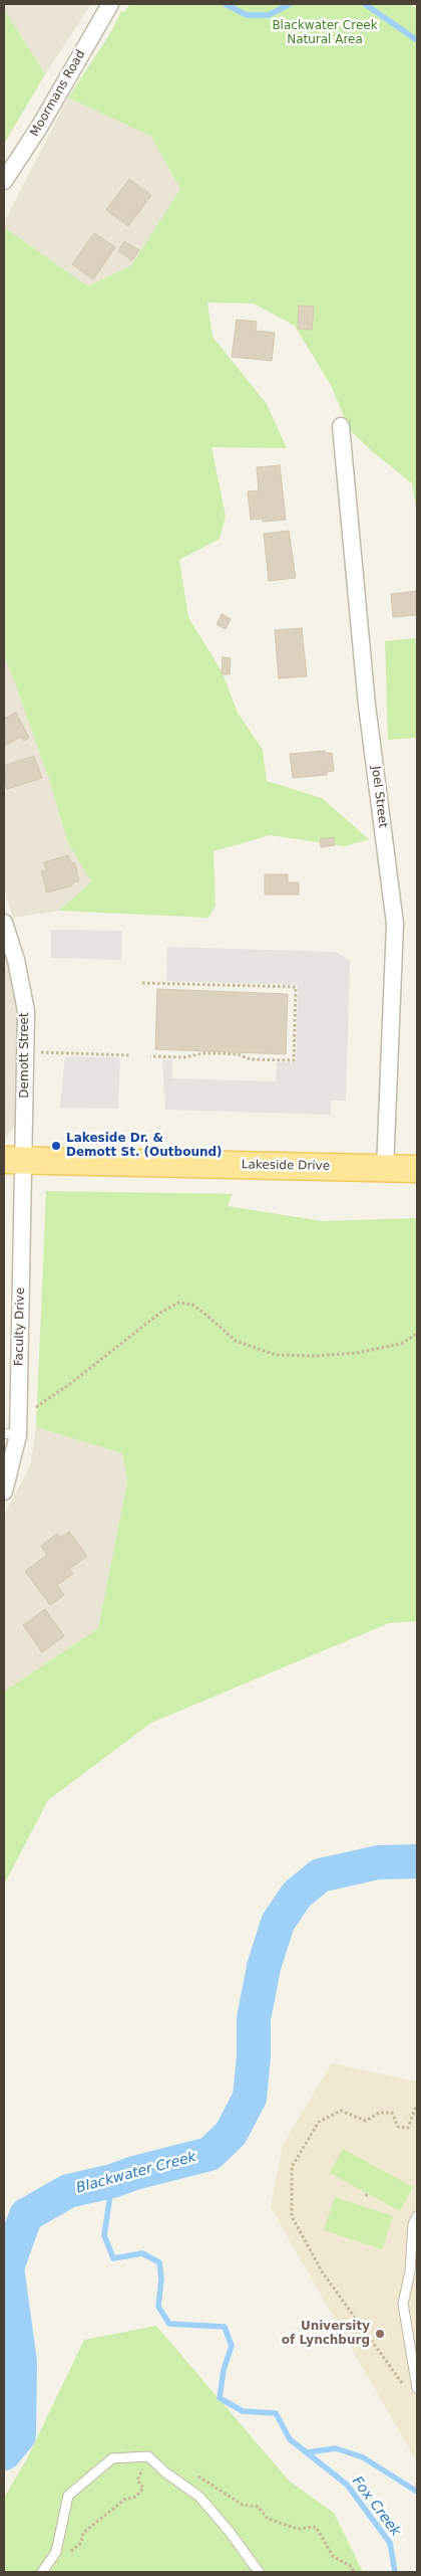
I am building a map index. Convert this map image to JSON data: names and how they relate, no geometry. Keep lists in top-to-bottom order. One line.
{"streets":{"main road":["Lakeside Drive"],"street":["Moormans Road","Joel Street","Demott Street","Faculty Drive"]},"crossings":[["Joel Street","Lakeside Drive"],["Demott Street","Lakeside Drive"],["Demott Street","Faculty Drive"],["Lakeside Drive","Faculty Drive"]],"water":["Blackwater Creek","Fox Creek"],"parks":["Blackwater Creek Natural Area"],"places":["Lakeside Dr. & Demott St. (Outbound)","University of Lynchburg"]}
